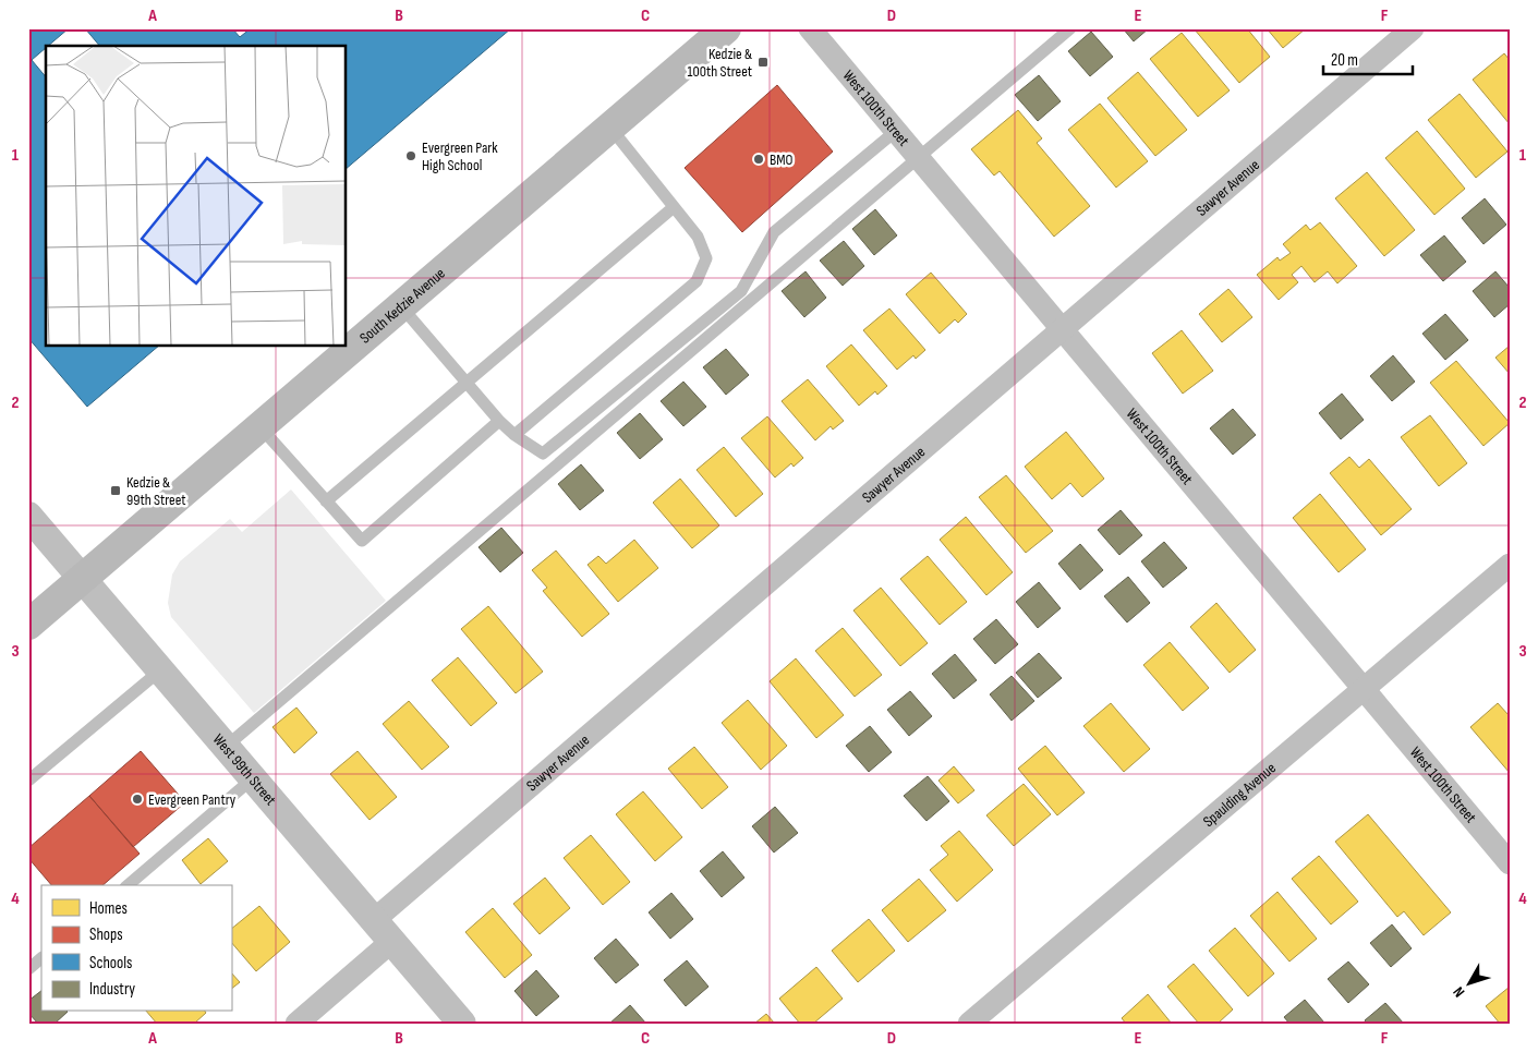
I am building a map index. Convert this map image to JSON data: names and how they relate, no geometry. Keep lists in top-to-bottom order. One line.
{"streets":{"main road":["South Kedzie Avenue"],"street":["West 100th Street","Sawyer Avenue","West 99th Street","Spaulding Avenue"]},"crossings":[["West 100th Street","Sawyer Avenue"],["West 100th Street","Spaulding Avenue"],["Sawyer Avenue","West 99th Street"],["South Kedzie Avenue","West 99th Street"]],"places":{"transit":["Kedzie & 100th Street","Kedzie & 99th Street"],"other":["Evergreen Park High School","BMO","Evergreen Pantry"]},"legend":["Homes","Shops","Schools","Industry"],"scale_bar":"20 m","north":"bottom left","grid":{"columns":["A","B","C","D","E","F"],"rows":["1","2","3","4"]}}
